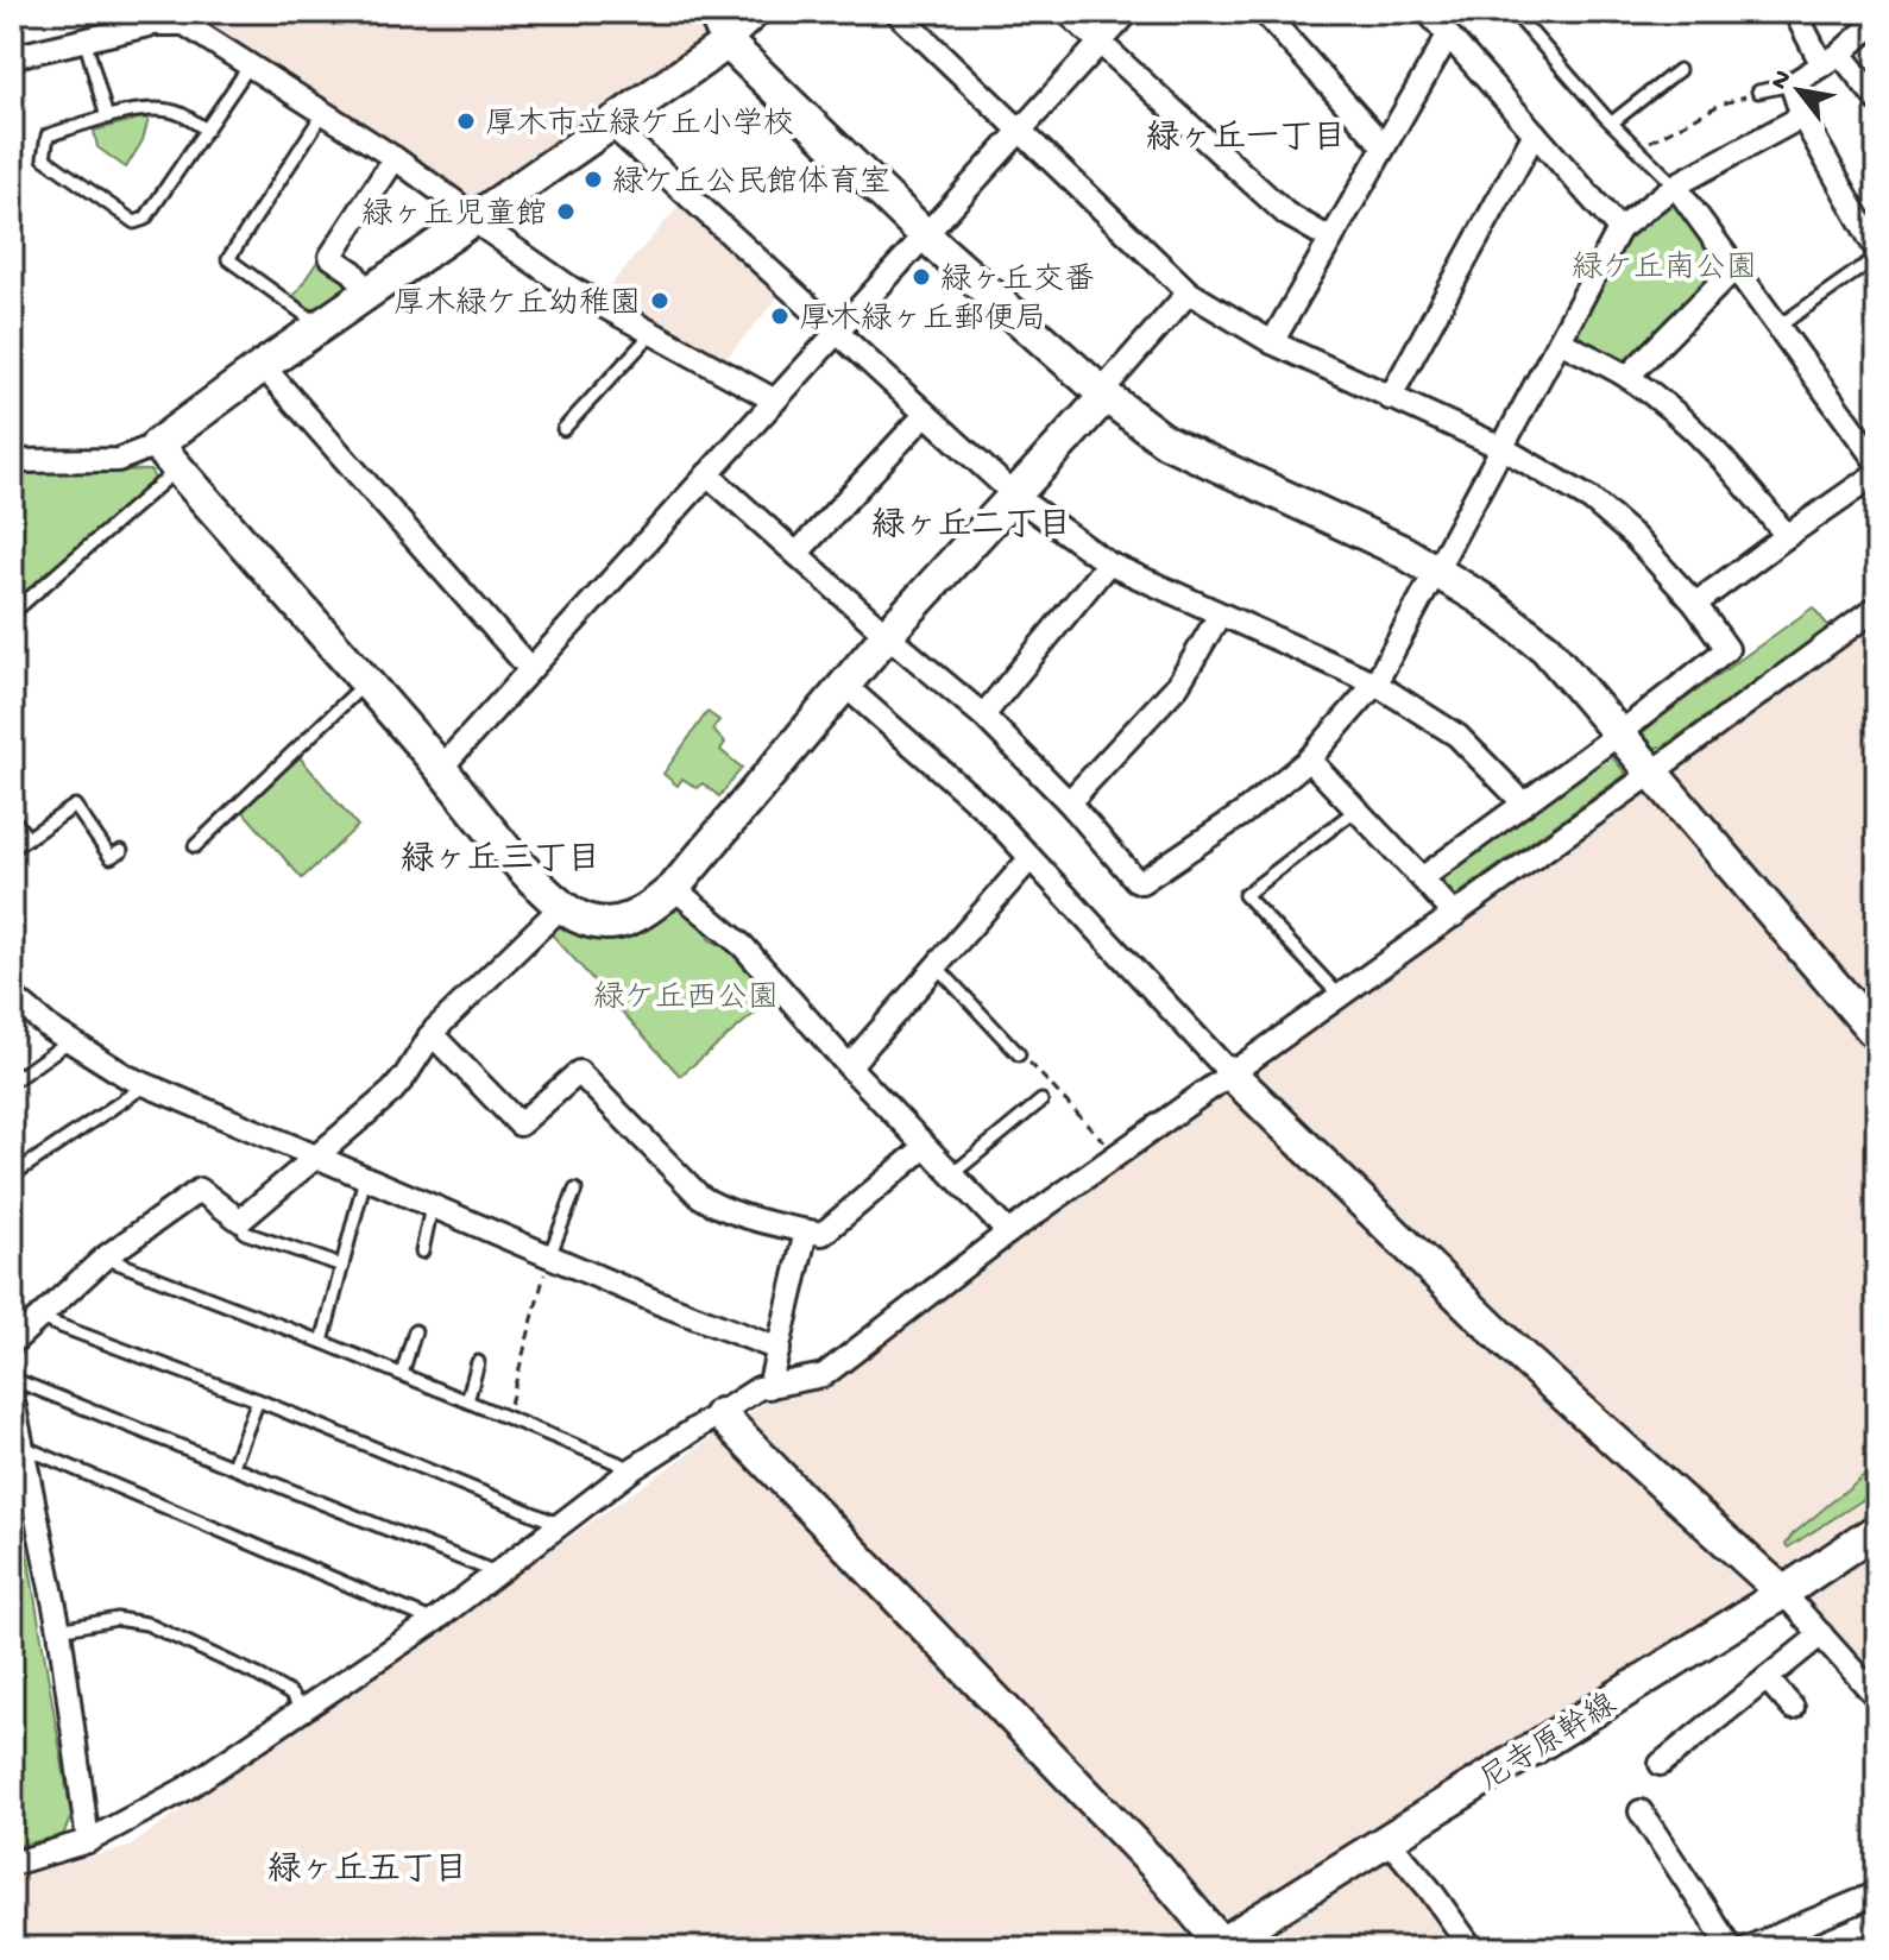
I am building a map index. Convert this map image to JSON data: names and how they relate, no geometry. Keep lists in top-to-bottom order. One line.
{"streets":{"street":["尼寺原幹線"]},"districts":["緑ヶ丘一丁目","緑ヶ丘二丁目","緑ヶ丘三丁目","緑ヶ丘五丁目"],"parks":["緑ケ丘南公園","緑ケ丘西公園"],"places":["厚木市立緑ケ丘小学校","緑ケ丘公民館体育室","緑ヶ丘児童館","緑ヶ丘交番","厚木緑ケ丘幼稚園","厚木緑ヶ丘郵便局"],"north":"top left"}
